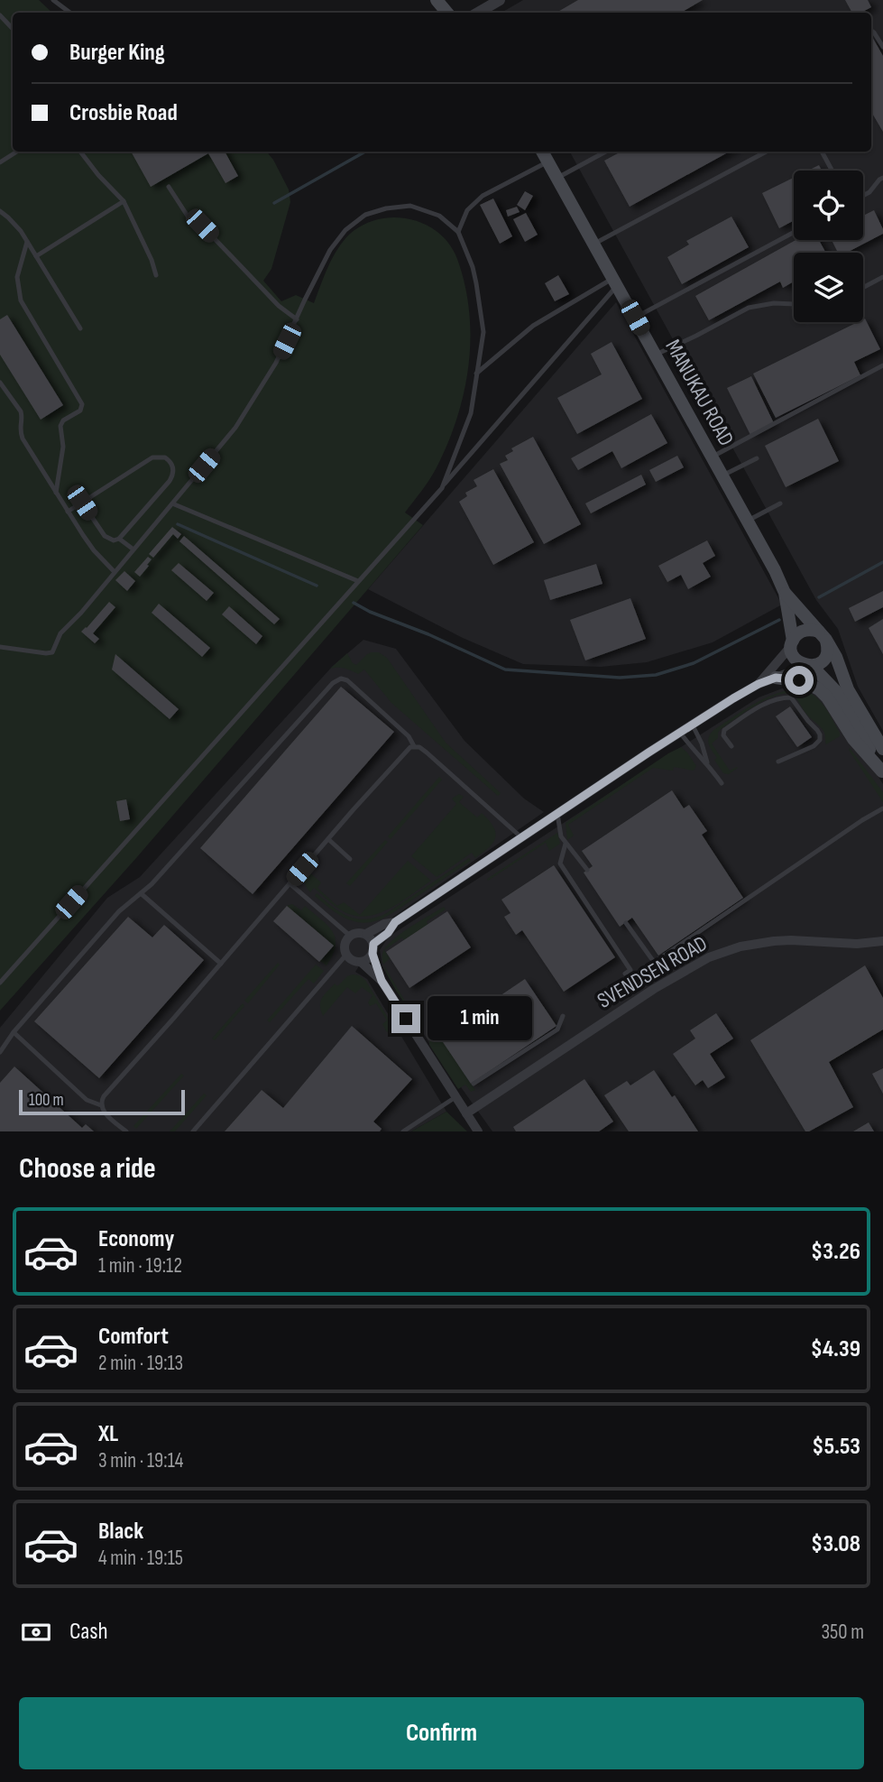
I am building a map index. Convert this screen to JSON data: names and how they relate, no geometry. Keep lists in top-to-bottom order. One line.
{"streets":{"main road":["MANUKAU ROAD"],"street":["SVENDSEN ROAD"]},"scale_bar":"100 m","page":{"banner":["Burger King","Crosbie Road"],"bubble":"1 min","scale":"100 m","heading":"Choose a ride","list":[{"name":"Economy","note":"1 min · 19:12","value":"$3.26"},{"name":"Comfort","note":"2 min · 19:13","value":"$4.39"},{"name":"XL","note":"3 min · 19:14","value":"$5.53"},{"name":"Black","note":"4 min · 19:15","value":"$3.08"}],"pay":["Cash","350 m"],"buttons":"Confirm"}}
